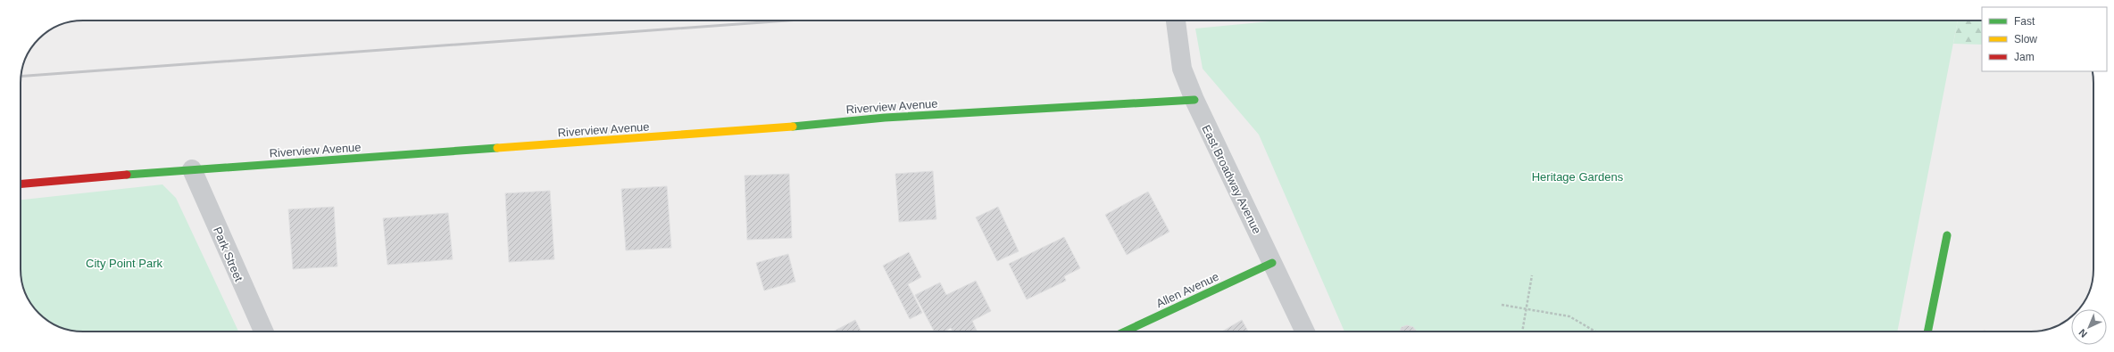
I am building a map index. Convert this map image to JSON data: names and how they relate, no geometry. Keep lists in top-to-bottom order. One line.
{"streets":{"street":["Riverview Avenue","East Broadway Avenue","Park Street","Allen Avenue"]},"crossings":[["Riverview Avenue","East Broadway Avenue"],["Riverview Avenue","Park Street"],["East Broadway Avenue","Allen Avenue"]],"parks":["Heritage Gardens","City Point Park"],"legend":["Fast","Slow","Jam"],"north":"bottom left"}
